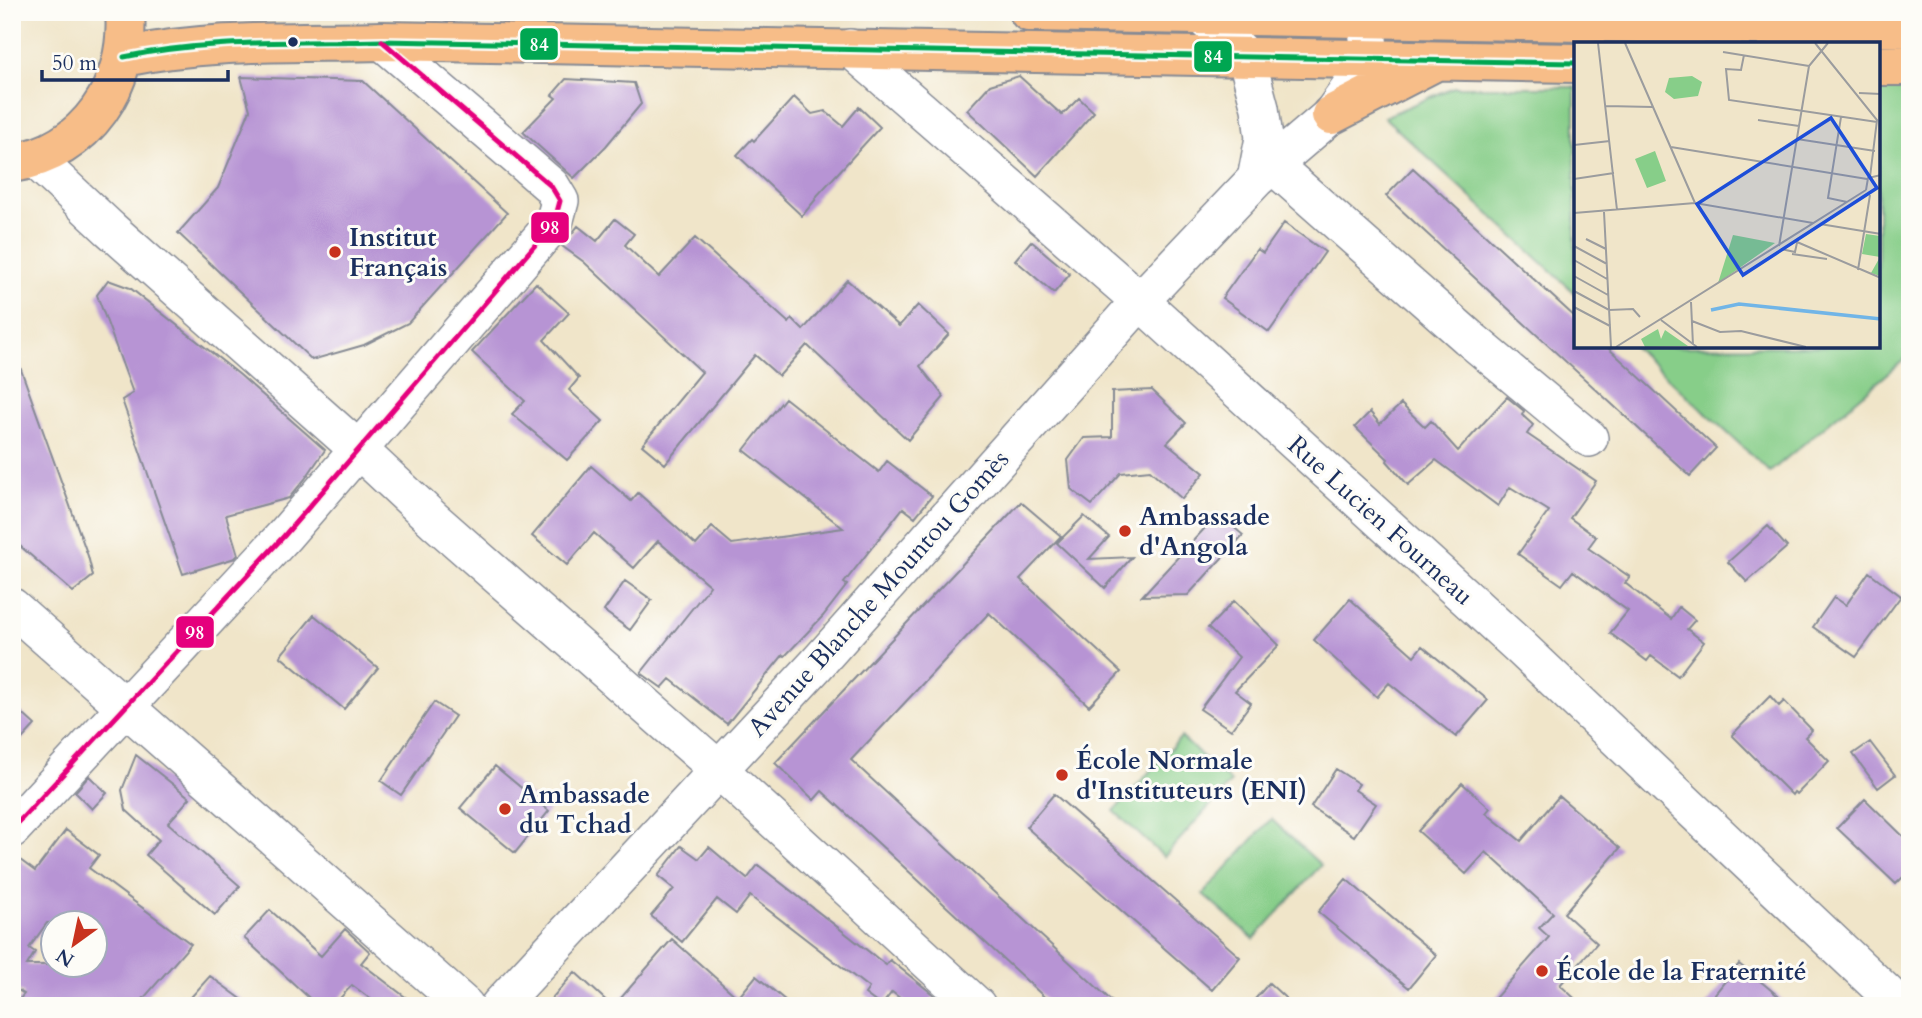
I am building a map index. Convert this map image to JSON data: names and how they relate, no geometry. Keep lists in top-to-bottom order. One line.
{"streets":{"street":["Rue Lucien Fourneau","Avenue Blanche Mountou Gomès"]},"crossings":[["Rue Lucien Fourneau","Avenue Blanche Mountou Gomès"]],"places":["Institut Français","Ambassade d'Angola","École Normale d'Instituteurs (ENI)","Ambassade du Tchad","École de la Fraternité"],"lines":["transit line 84","transit line 98"],"scale_bar":"50 m","north":"bottom left"}
